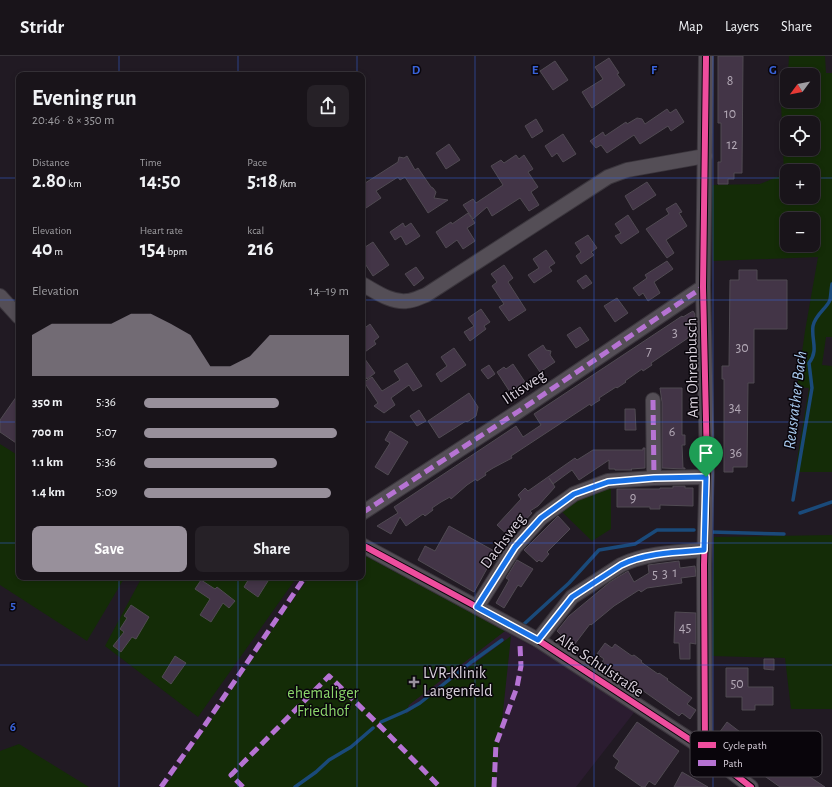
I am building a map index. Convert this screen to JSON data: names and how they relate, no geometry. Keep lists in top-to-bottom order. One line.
{"streets":{"street":["Am Ohrenbusch","Iltisweg","Dachsweg","Alte Schulstraße"]},"crossings":[["Am Ohrenbusch","Iltisweg"],["Am Ohrenbusch","Dachsweg"],["Dachsweg","Alte Schulstraße"]],"water":["Reusrather Bach"],"parks":["ehemaliger Friedhof"],"places":{"health":["LVR-Klinik Langenfeld"]},"house_numbers":["8","10","12","3","30","7","34","6","36","9","1","3","5","45","50"],"legend":["Cycle path","Path"],"north":"bottom left","page":{"header":"Stridr","nav":["Map","Layers","Share"],"map_buttons":["+","−"],"heading":["Evening run","20:46 · 8 × 350 m"],"stats":[["Distance","2.80 km"],["Time","14:50"],["Pace","5:18 /km"],["Elevation","40 m"],["Heart rate","154 bpm"],["kcal","216"]],"chart":["Elevation","14–19 m"],"list":[{"name":"350 m","note":"5:36"},{"name":"700 m","note":"5:07"},{"name":"1.1 km","note":"5:36"},{"name":"1.4 km","note":"5:09"}],"buttons":["Save","Share"]},"grid":{"columns":["D","E","F","G"],"rows":["5","6"]}}
